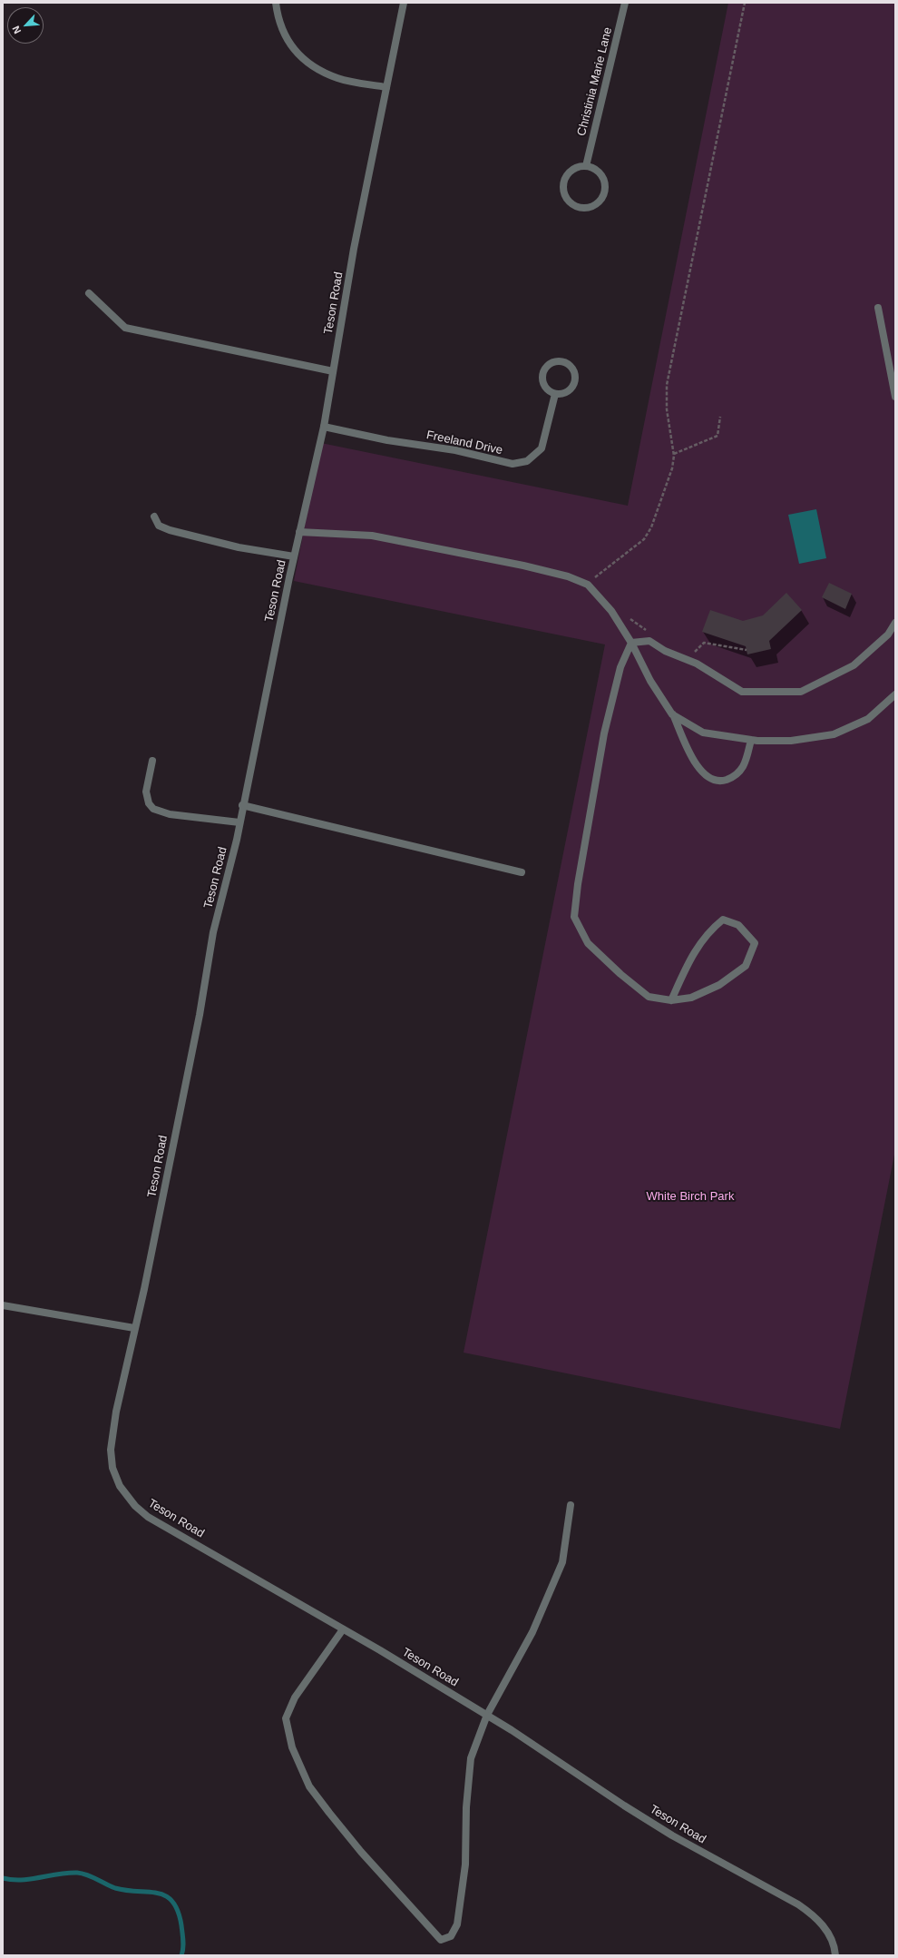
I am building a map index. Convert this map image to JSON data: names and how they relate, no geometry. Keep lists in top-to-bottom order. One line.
{"streets":{"street":["Christinia Marie Lane","Teson Road","Freeland Drive"]},"crossings":[["Teson Road","Freeland Drive"]],"parks":["White Birch Park"],"north":"bottom left"}
